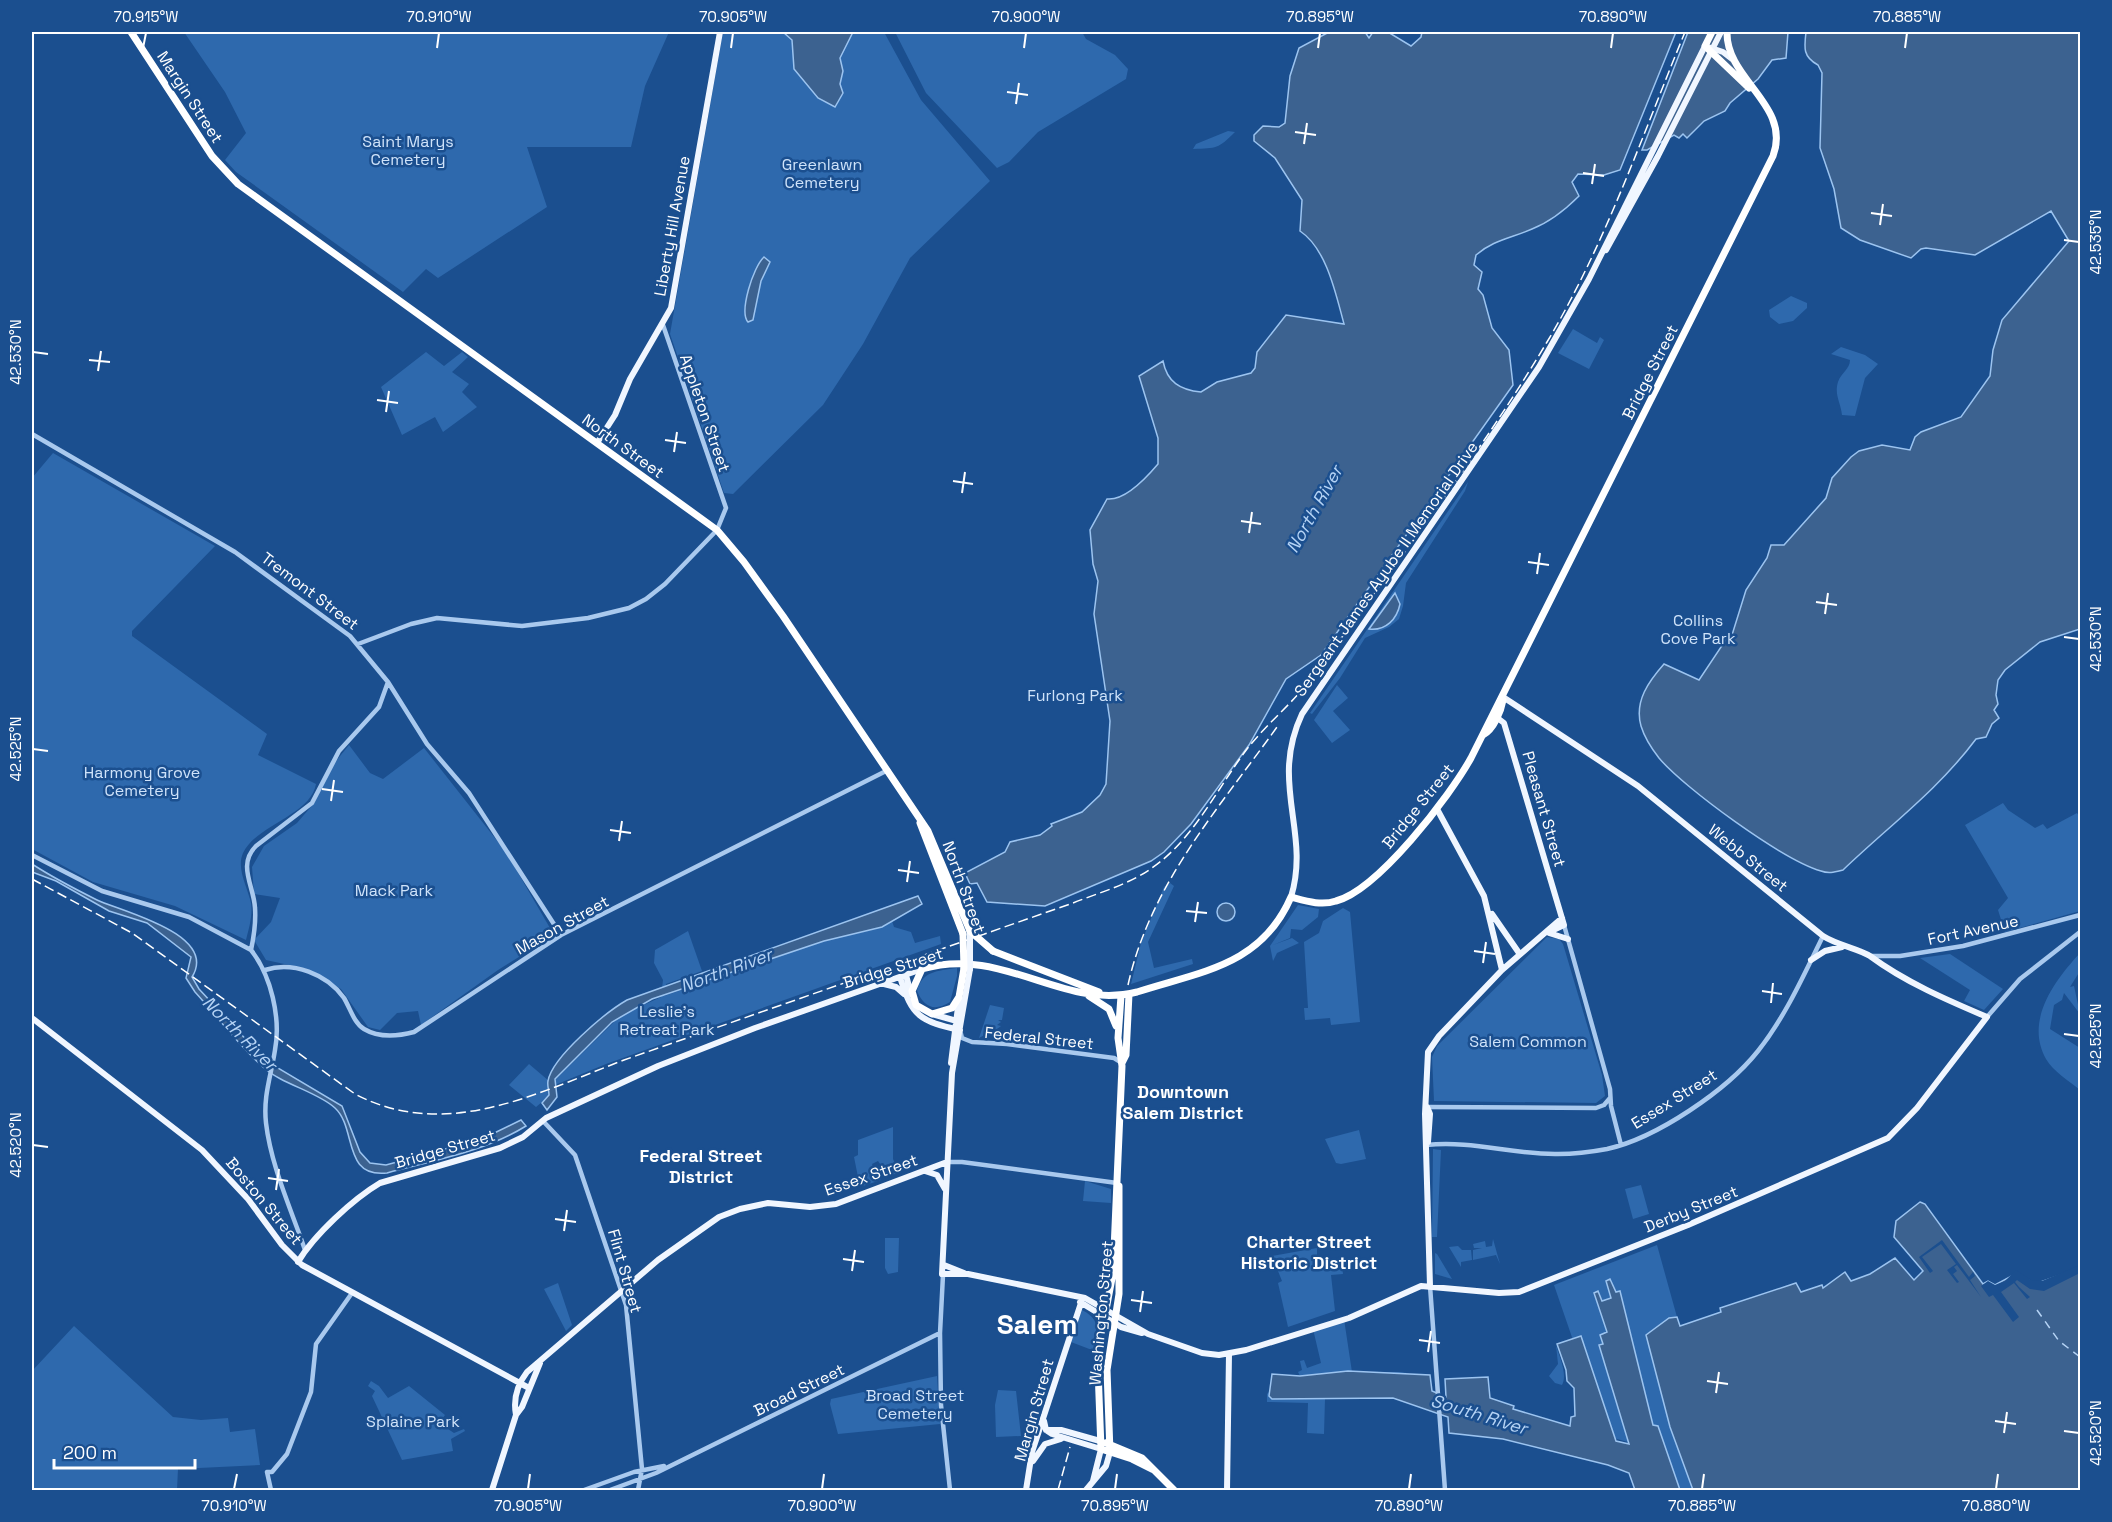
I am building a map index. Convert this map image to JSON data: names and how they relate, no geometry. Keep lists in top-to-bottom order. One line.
{"streets":{"highway":["Margin Street","Bridge Street","North Street","Washington Street"],"main road":["Liberty Hill Avenue","Sergeant James Ayube II Memorial Drive","Pleasant Street","Webb Street","Essex Street","Boston Street","Derby Street"],"street":["Appleton Street","Tremont Street","Mason Street","Fort Avenue","Federal Street","Flint Street","Broad Street"]},"crossings":[["Margin Street","North Street"],["Liberty Hill Avenue","Appleton Street"],["Liberty Hill Avenue","North Street"],["Bridge Street","Sergeant James Ayube II Memorial Drive"],["Bridge Street","Pleasant Street"],["Bridge Street","Webb Street"],["Bridge Street","Boston Street"],["Bridge Street","Flint Street"],["Bridge Street","Washington Street"],["Appleton Street","North Street"],["North Street","Mason Street"],["North Street","Federal Street"],["North Street","Essex Street"],["Tremont Street","Mason Street"],["Webb Street","Fort Avenue"],["Webb Street","Essex Street"],["Webb Street","Derby Street"],["Federal Street","Washington Street"],["Essex Street","Boston Street"],["Essex Street","Flint Street"],["Essex Street","Washington Street"],["Flint Street","Broad Street"]],"districts":["Downtown Salem District","Federal Street District","Charter Street Historic District","Salem"],"water":["North River","South River"],"parks":["Saint Marys Cemetery","Greenlawn Cemetery","Collins Cove Park","Furlong Park","Harmony Grove Cemetery","Mack Park","Leslie's Retreat Park","Salem Common","Broad Street Cemetery","Splaine Park"],"scale_bar":"200 m","coordinates":["70.915°W","70.910°W","70.905°W","70.900°W","70.895°W","70.890°W","70.885°W","42.535°N","42.530°N","42.525°N","42.520°N","70.880°W"]}
